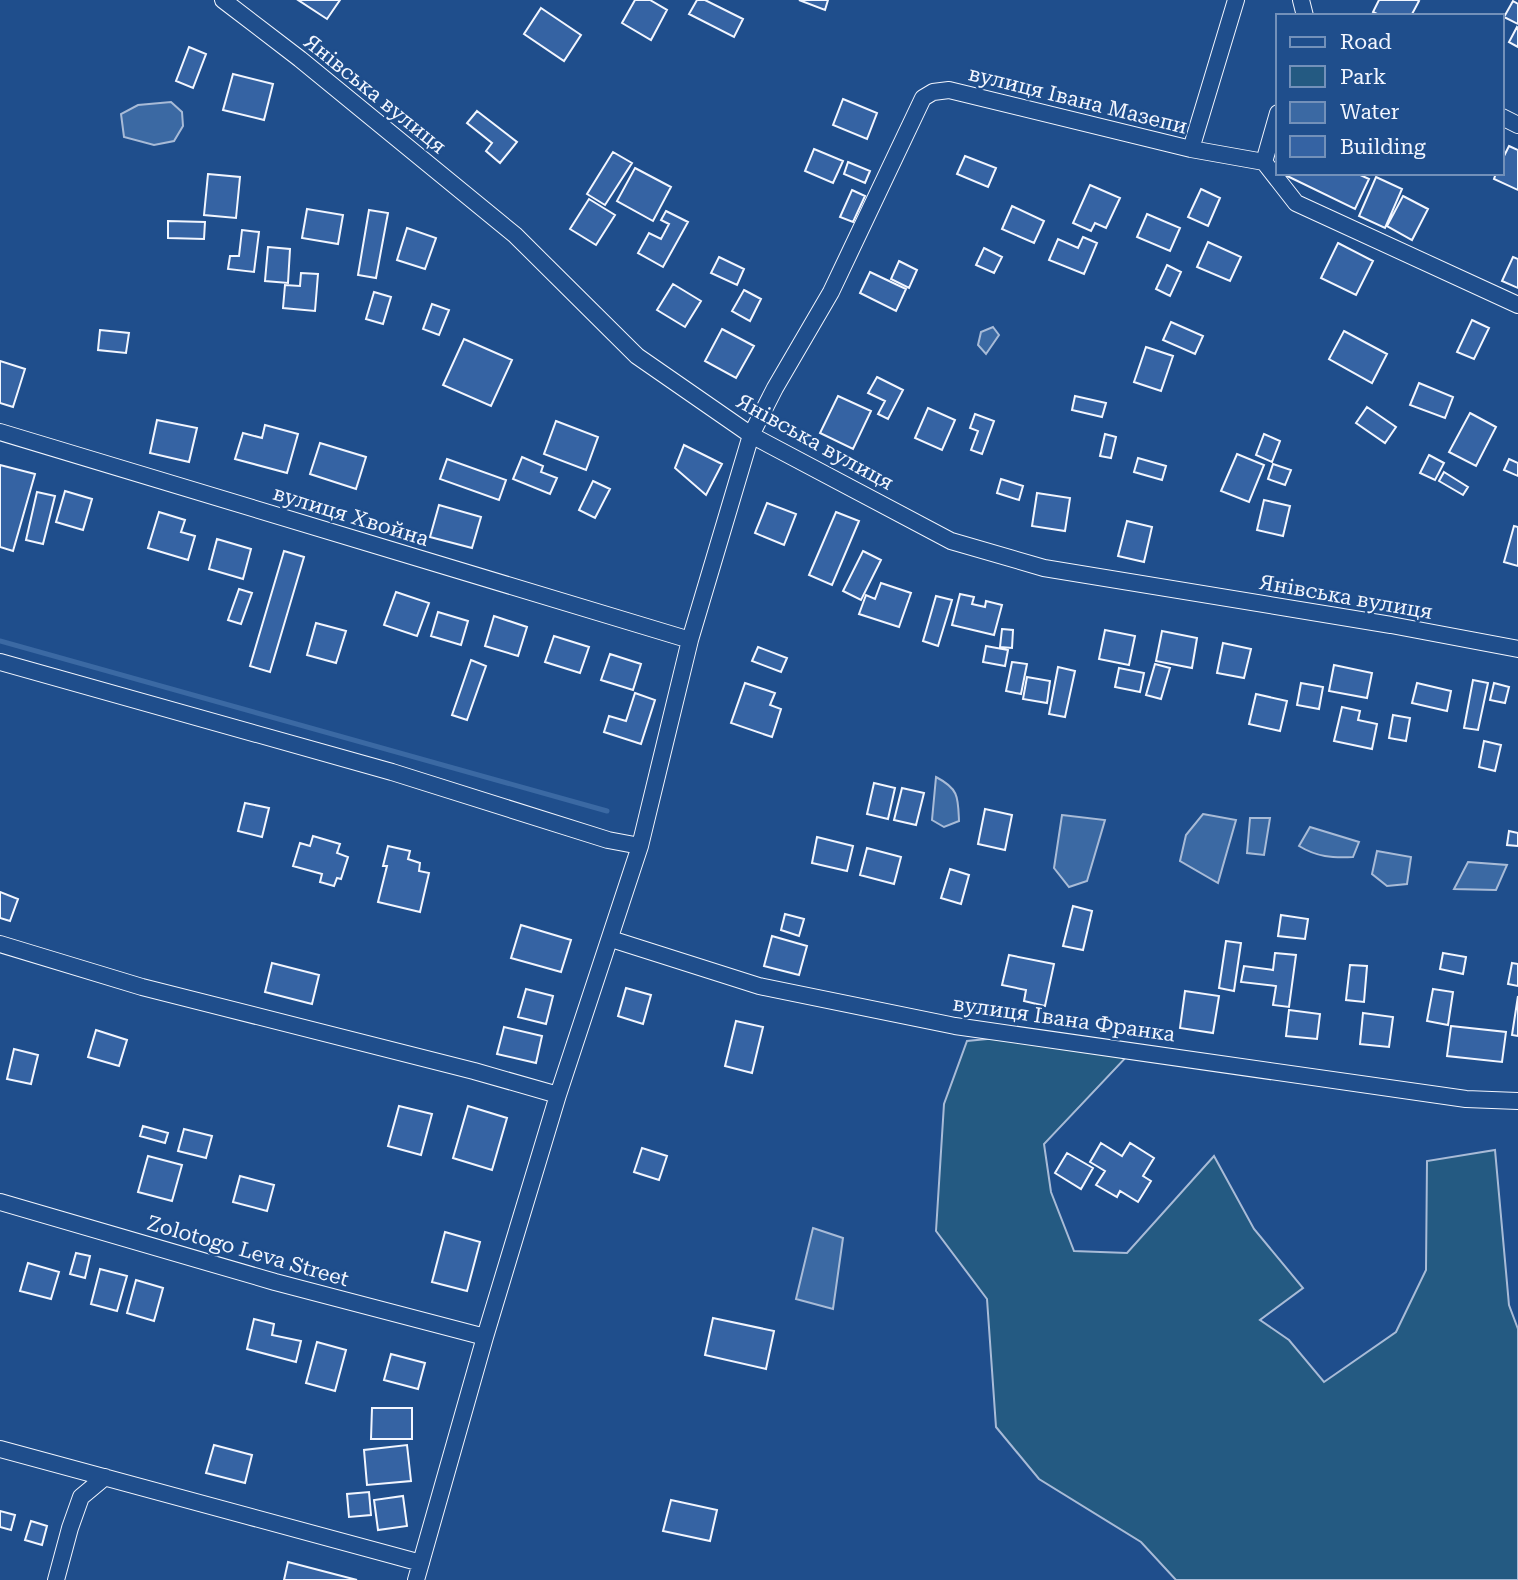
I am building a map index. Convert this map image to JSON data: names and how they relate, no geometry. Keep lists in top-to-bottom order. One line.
{"streets":{"street":["Янівська вулиця","вулиця Івана Мазепи","вулиця Хвойна","вулиця Івана Франка","Zolotogo Leva Street"]},"crossings":[["Янівська вулиця","вулиця Івана Мазепи"],["вулиця Івана Мазепи","вулиця Хвойна"],["вулиця Івана Мазепи","вулиця Івана Франка"],["вулиця Івана Мазепи","Zolotogo Leva Street"]],"legend":["Road","Park","Water","Building"]}
